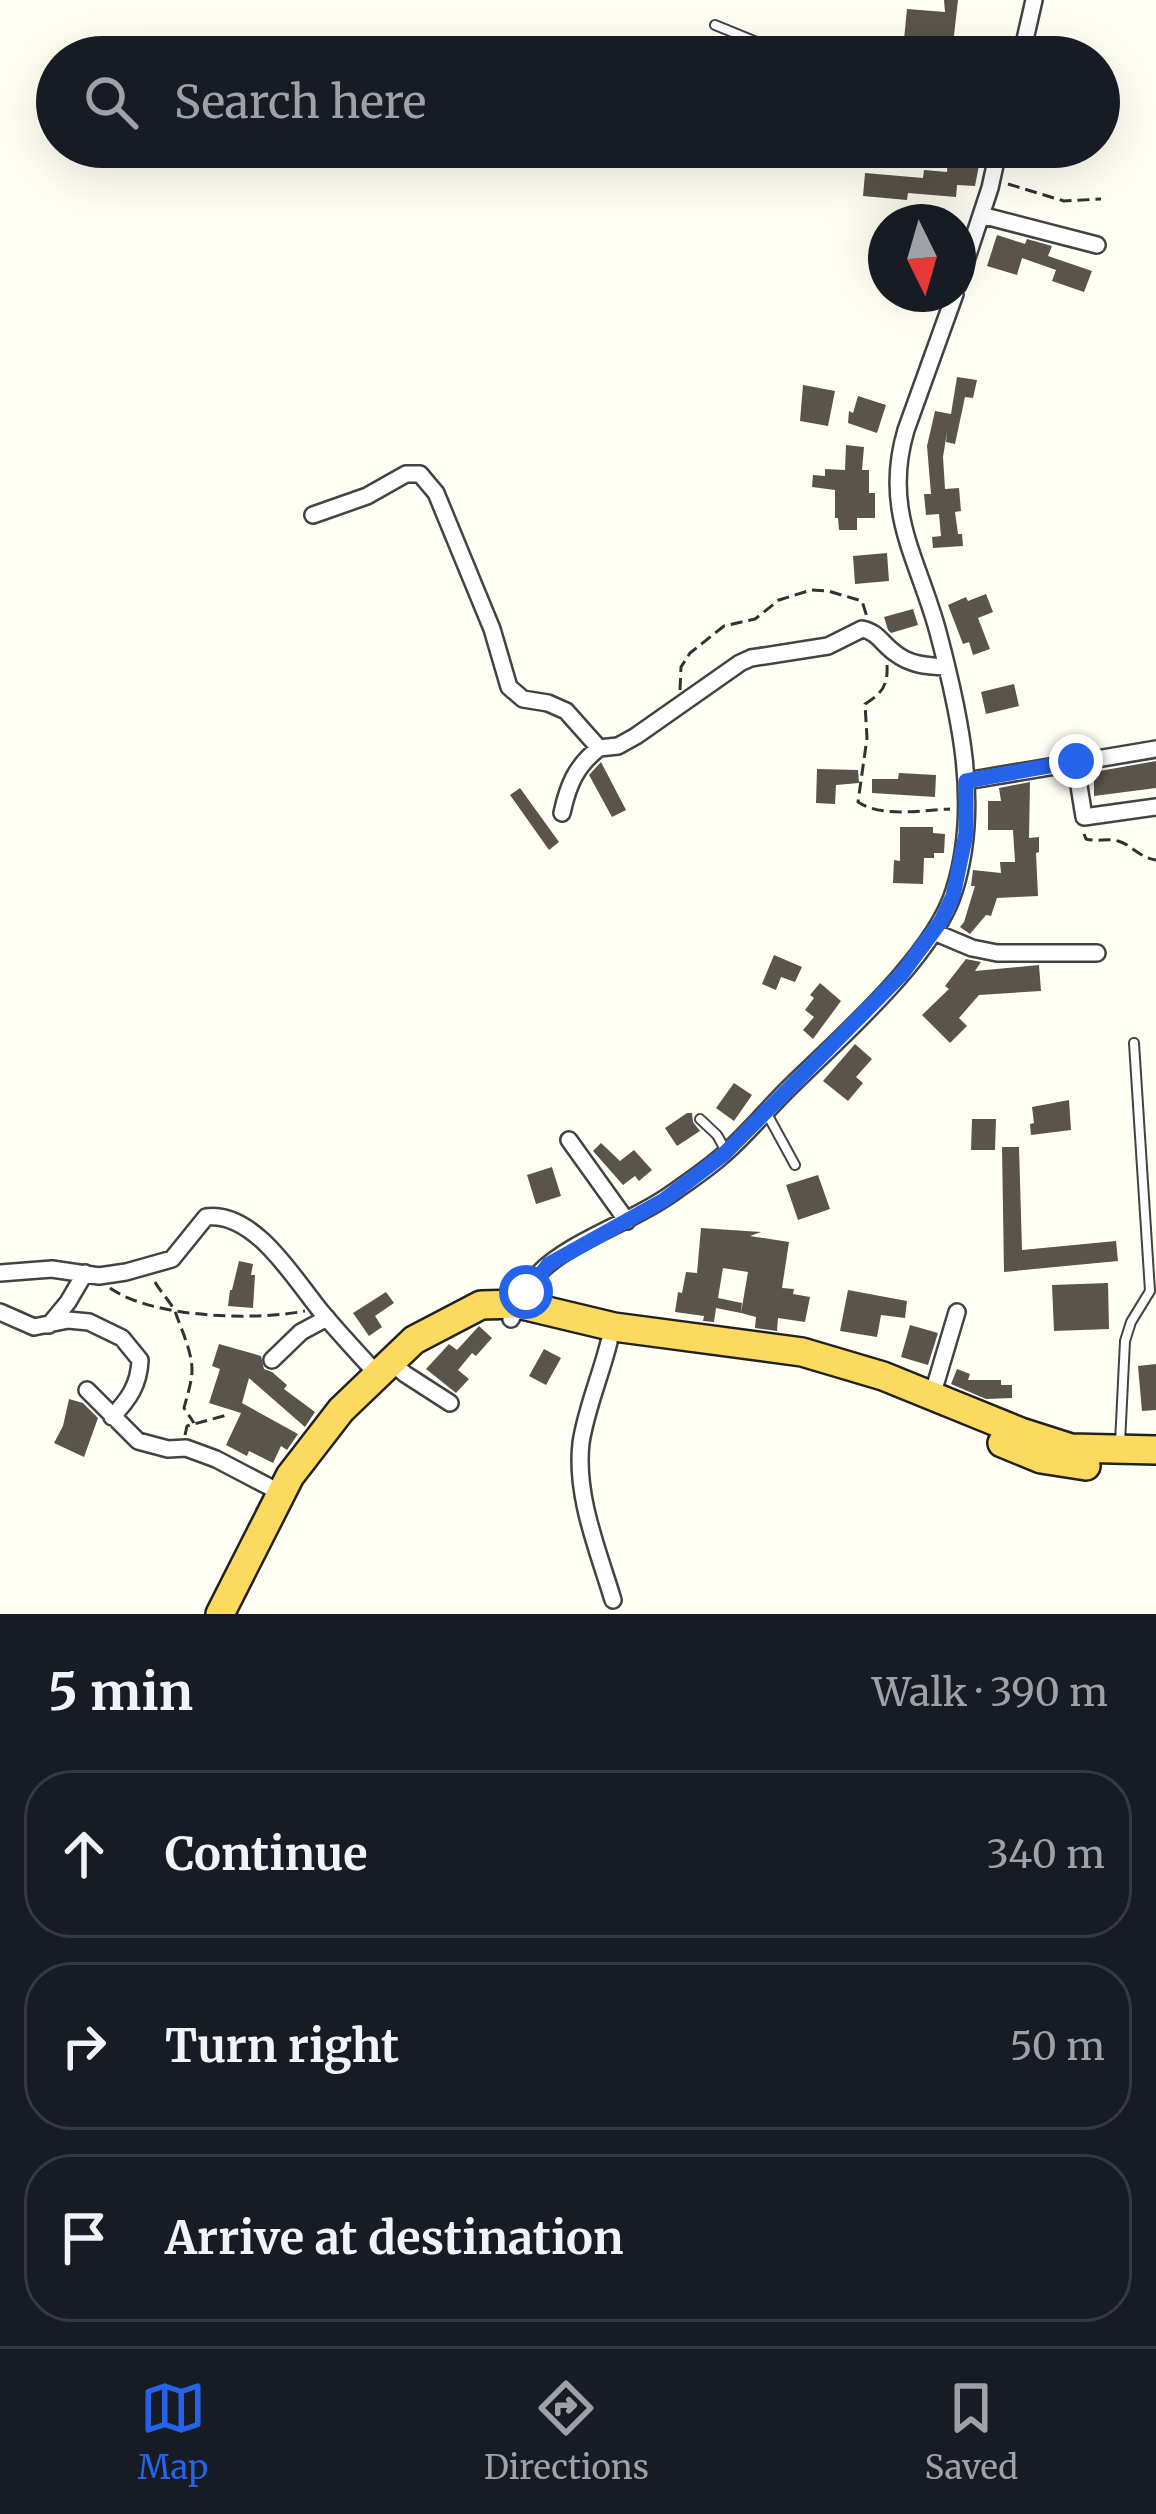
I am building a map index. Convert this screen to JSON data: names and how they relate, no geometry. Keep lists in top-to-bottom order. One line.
{"north":"bottom","page":{"search":"Search here","heading":["5 min","Walk · 390 m"],"list":[["Continue","340 m"],["Turn right","50 m"],"Arrive at destination"],"nav":["Map","Directions","Saved"]}}
